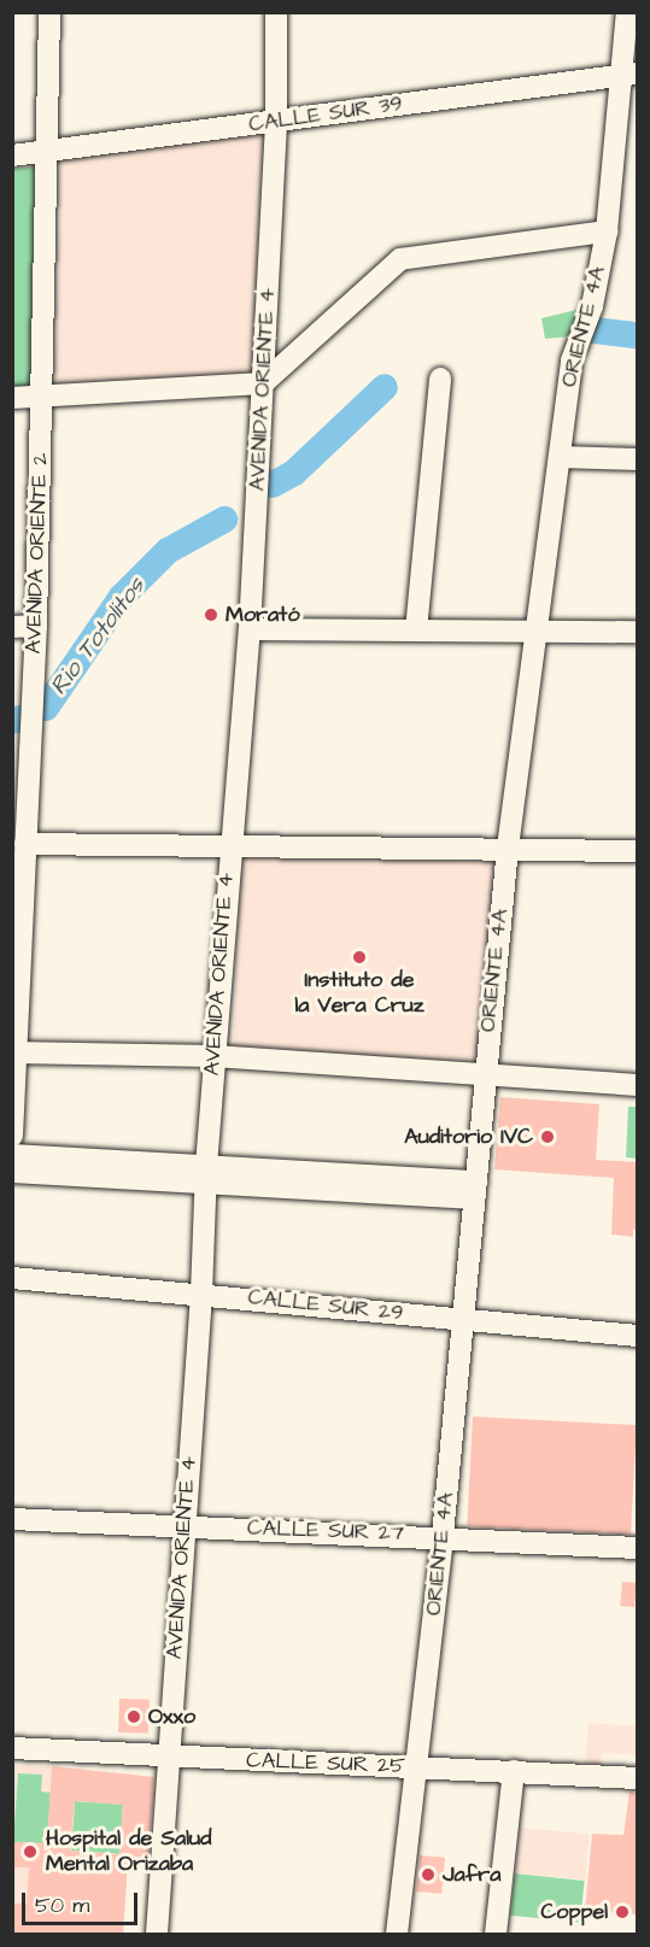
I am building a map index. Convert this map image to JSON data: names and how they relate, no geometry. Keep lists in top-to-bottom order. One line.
{"streets":{"street":["CALLE SUR 39","ORIENTE 4A","AVENIDA ORIENTE 4","AVENIDA ORIENTE 2","CALLE SUR 29","CALLE SUR 27","CALLE SUR 25"]},"crossings":[["CALLE SUR 39","ORIENTE 4A"],["CALLE SUR 39","AVENIDA ORIENTE 4"],["CALLE SUR 39","AVENIDA ORIENTE 2"],["ORIENTE 4A","CALLE SUR 29"],["ORIENTE 4A","CALLE SUR 27"],["ORIENTE 4A","CALLE SUR 25"],["AVENIDA ORIENTE 4","CALLE SUR 29"],["AVENIDA ORIENTE 4","CALLE SUR 27"],["AVENIDA ORIENTE 4","CALLE SUR 25"]],"water":["Rio Totolitos"],"places":["Morató","Instituto de la Vera Cruz","Auditorio IVC","Oxxo","Hospital de Salud Mental Orizaba","Jafra","Coppel"],"scale_bar":"50 m"}
